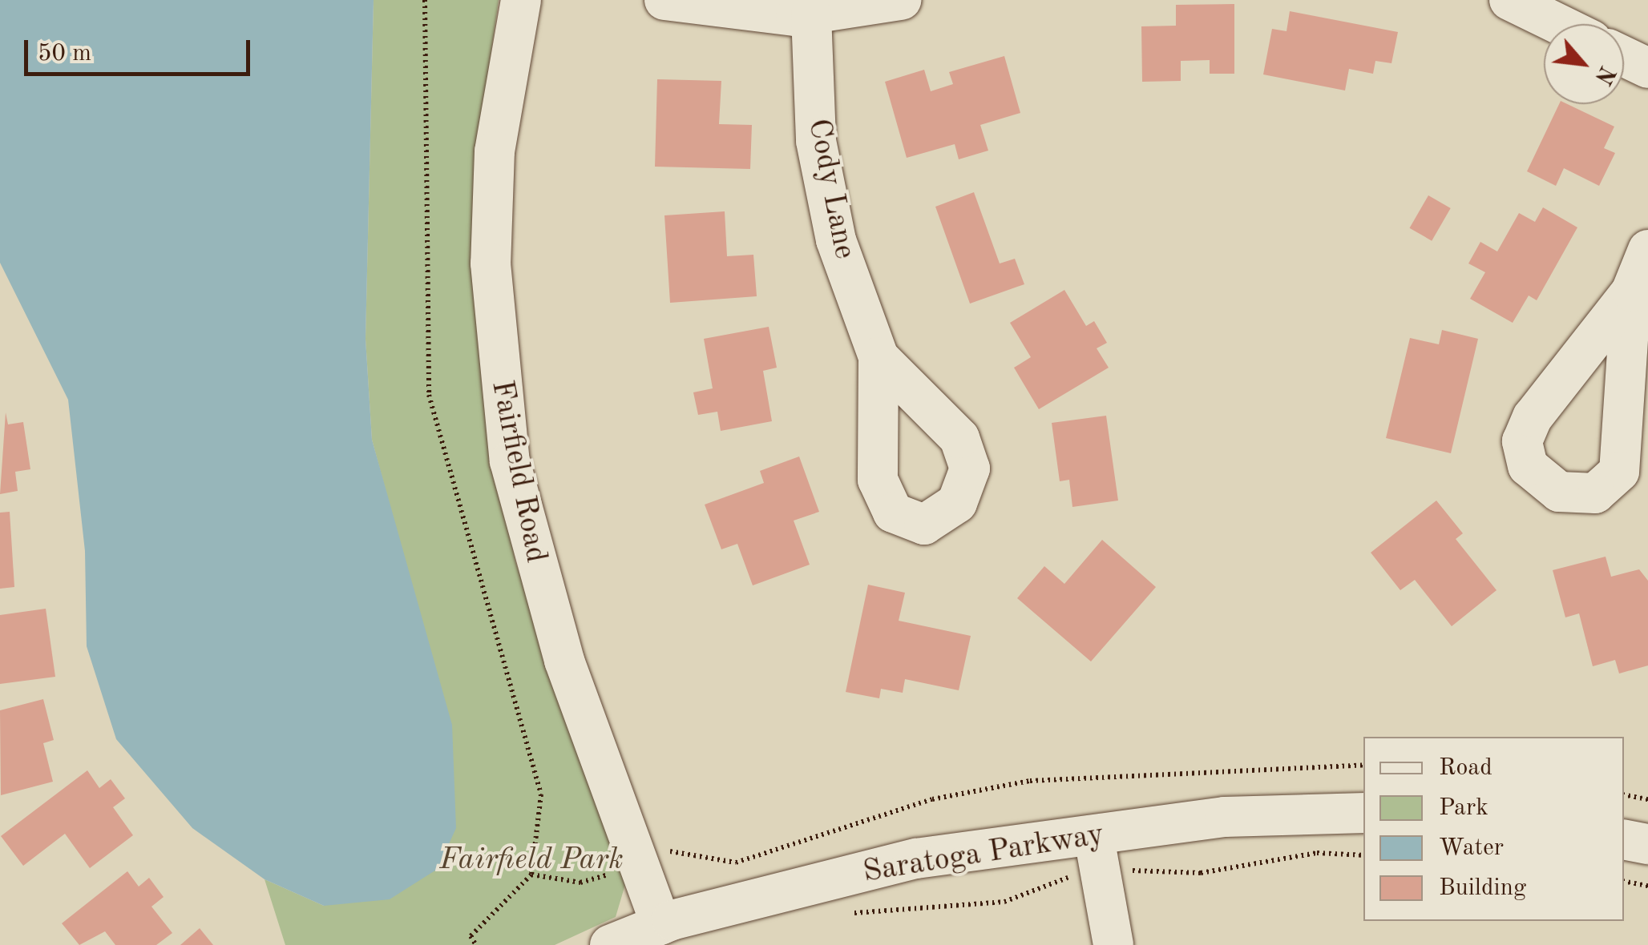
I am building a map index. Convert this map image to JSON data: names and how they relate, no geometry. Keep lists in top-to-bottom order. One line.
{"streets":{"street":["Cody Lane","Fairfield Road","Saratoga Parkway"]},"crossings":[["Fairfield Road","Saratoga Parkway"]],"parks":["Fairfield Park"],"legend":["Road","Park","Water","Building"],"scale_bar":"50 m","north":"bottom right"}
